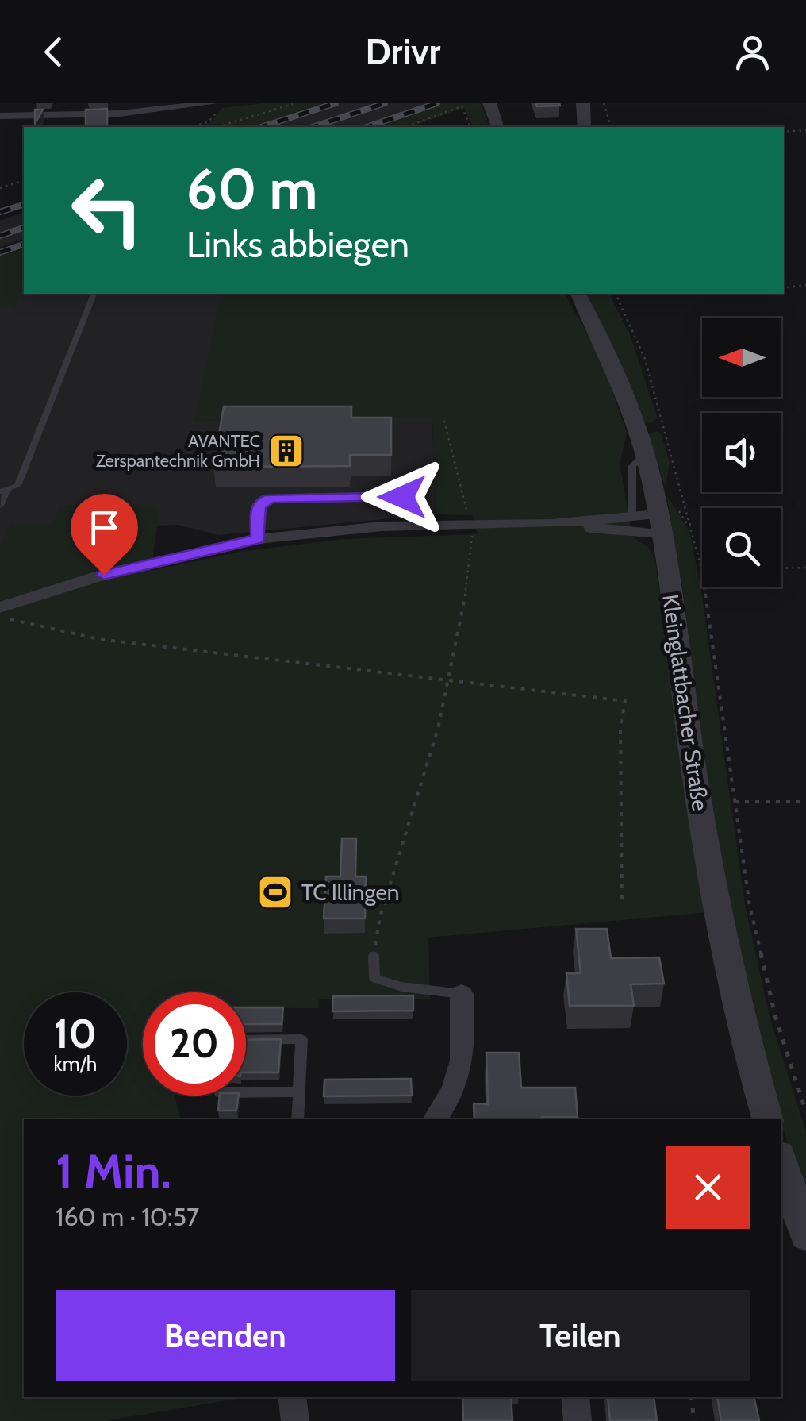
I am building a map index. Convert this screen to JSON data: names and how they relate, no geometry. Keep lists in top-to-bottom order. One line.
{"streets":{"street":["Kleinglattbacher Straße"]},"places":{"building":["AVANTEC Zerspantechnik GmbH"],"sports":["TC Illingen"]},"north":"left","page":{"header":"Drivr","turn":["60 m","Links abbiegen"],"speed":"10 km/h","limit":"20","heading":["1 Min.","160 m · 10:57"],"buttons":["Beenden","Teilen"]}}
